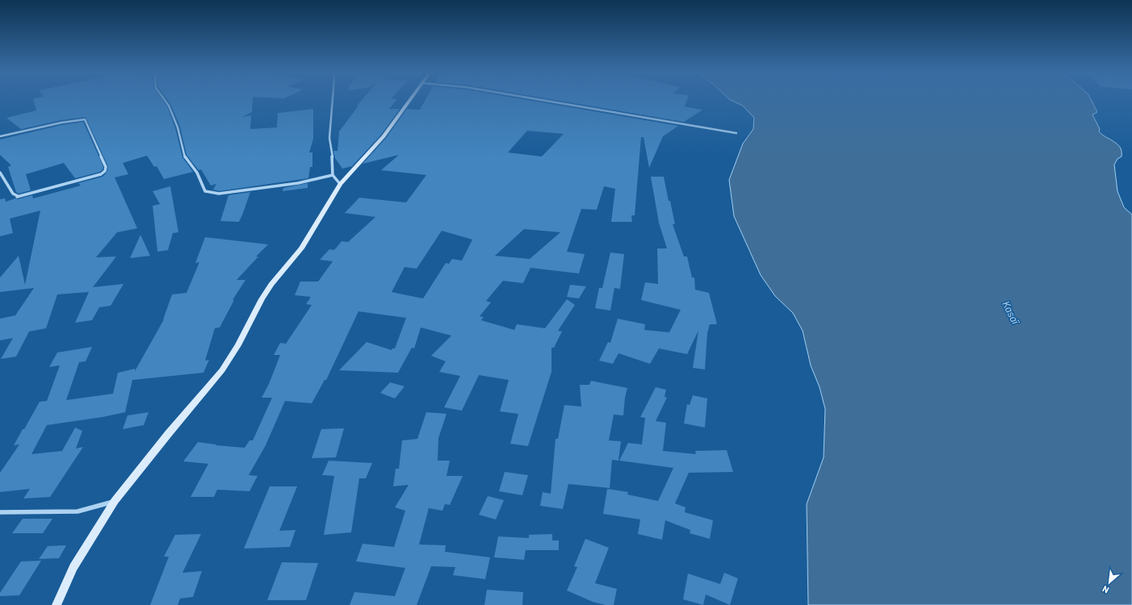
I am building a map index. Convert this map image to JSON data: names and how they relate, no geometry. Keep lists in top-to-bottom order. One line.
{"water":["Kasaï"],"north":"bottom left"}
